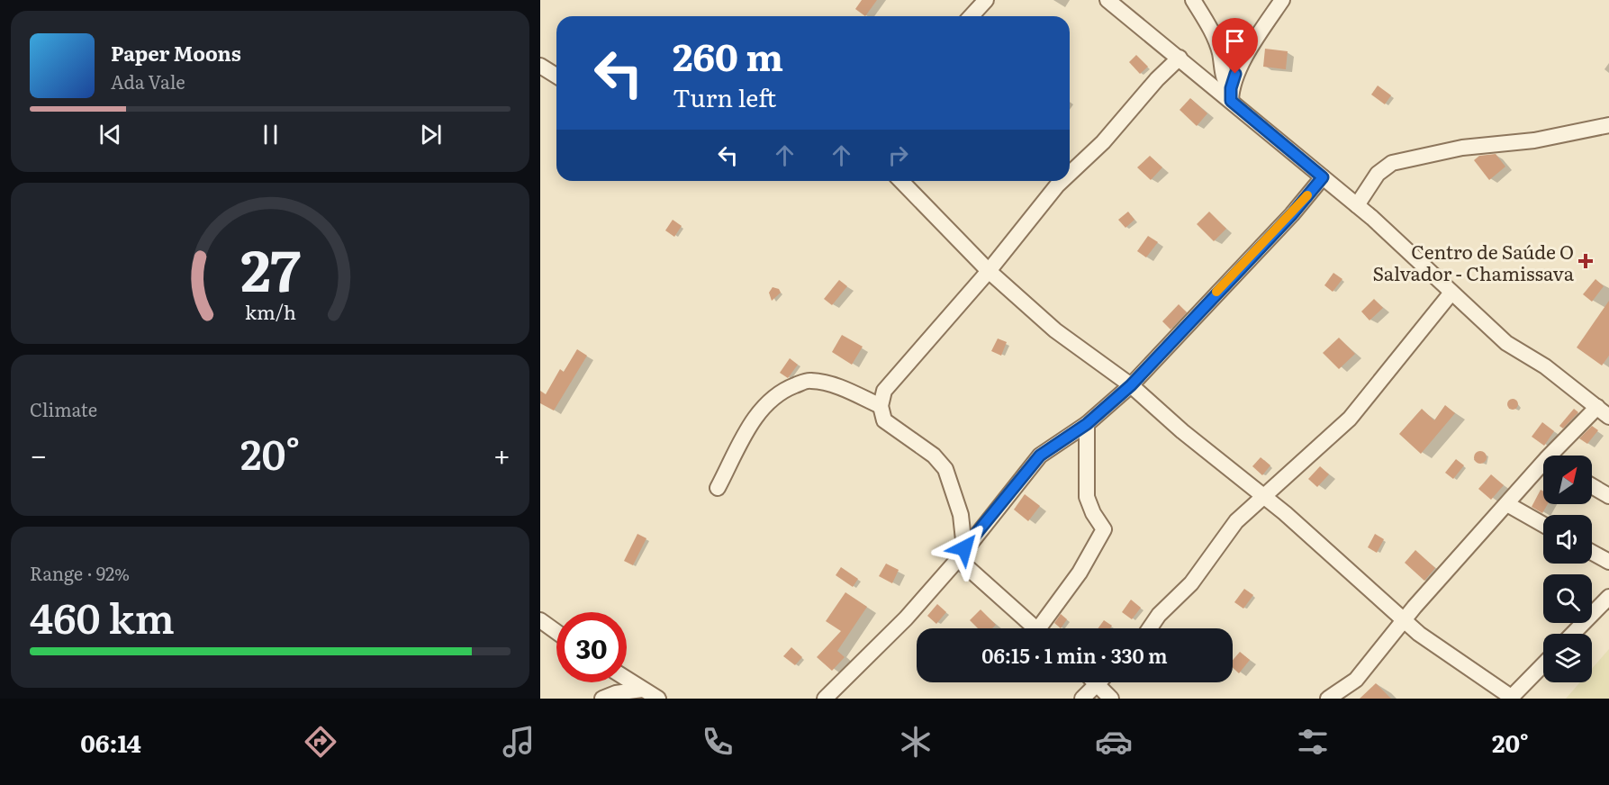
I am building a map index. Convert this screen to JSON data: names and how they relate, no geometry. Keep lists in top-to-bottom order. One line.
{"places":{"health":["Centro de Saúde O Salvador - Chamissava"]},"north":"top right","page":{"turn":["260 m","Turn left"],"song":["Paper Moons","Ada Vale"],"tile":["Climate",["Range · 92%","460 km"]],"heat":["−","20°","+"],"limit":"30","trip":"06:15 · 1 min · 330 m","tabs":["06:14","20°"],"gauge":["27","km/h"]}}
